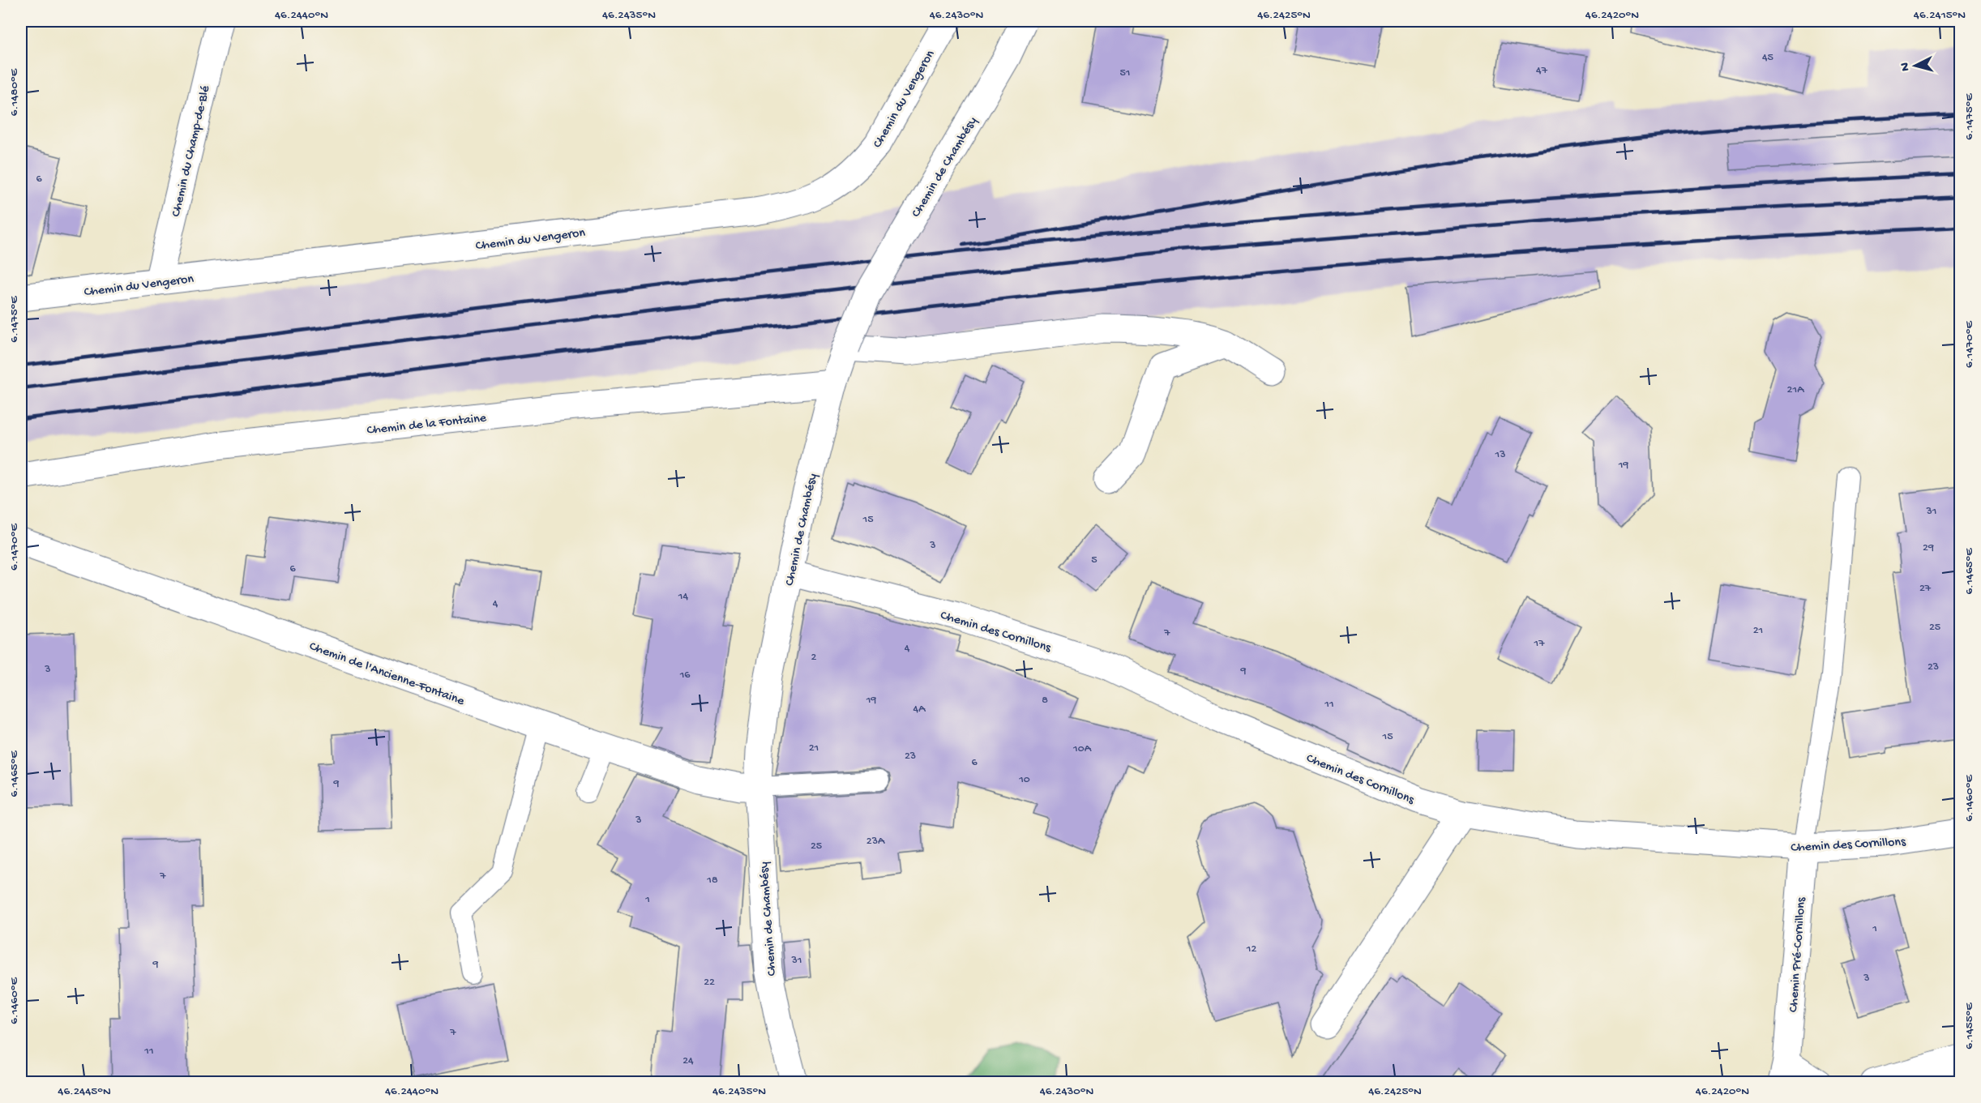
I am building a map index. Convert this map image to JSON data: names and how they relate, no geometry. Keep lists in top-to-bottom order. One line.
{"streets":{"street":["Chemin du Vengeron","Chemin du Champ-de-Blé","Chemin de Chambésy","Chemin de la Fontaine","Chemin des Cornillons","Chemin de l'Ancienne-Fontaine","Chemin Pré-Cornillons"]},"crossings":[["Chemin du Vengeron","Chemin du Champ-de-Blé"],["Chemin de Chambésy","Chemin de la Fontaine"],["Chemin de Chambésy","Chemin des Cornillons"],["Chemin de Chambésy","Chemin de l'Ancienne-Fontaine"],["Chemin des Cornillons","Chemin Pré-Cornillons"]],"house_numbers":["45","47","51","6","21A","13","19","31","15","3","29","5","6","27","14","4","25","21","7","17","4","2","23","3","9","16","19","8","11","4A","15","21","10A","23","6","10","9","3","23A","25","7","18","1","1","12","31","9","3","22","7","11","24"],"north":"left","coordinates":["46.2440°N","46.2435°N","46.2430°N","46.2425°N","46.2420°N","46.2415°N","6.1480°E","6.1475°E","6.1470°E","6.1465°E","6.1460°E","6.1455°E","46.2445°N"]}
